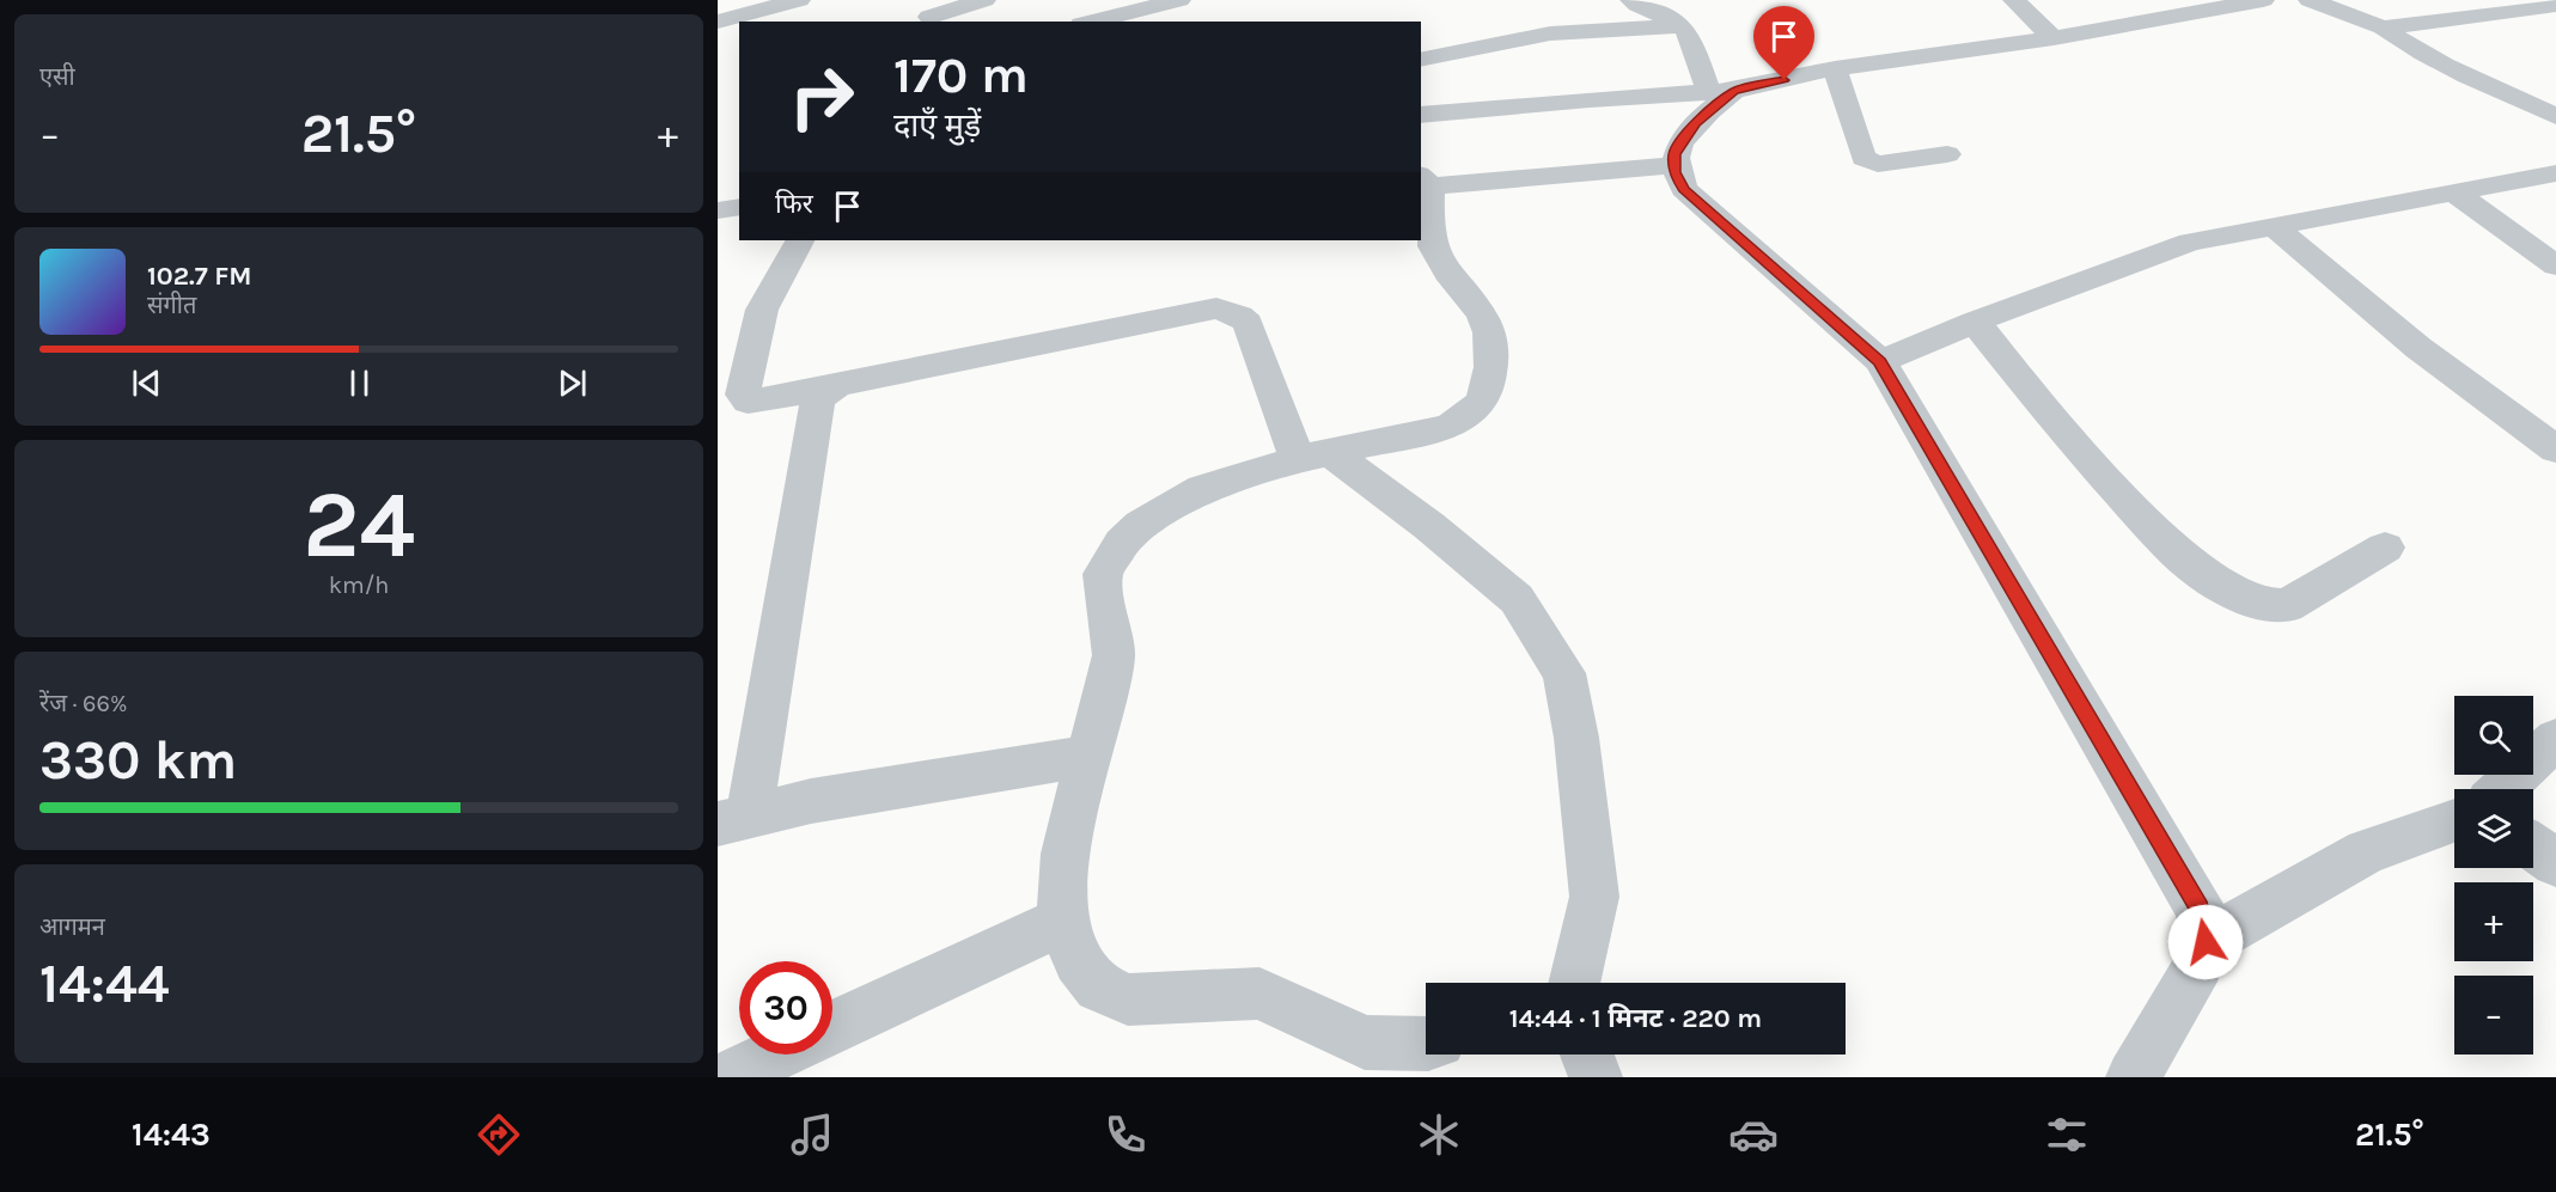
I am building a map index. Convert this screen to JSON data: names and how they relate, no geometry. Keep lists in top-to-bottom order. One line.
{"page":{"tile":["एसी",["24","km/h"],["रेंज · 66%","330 km"],["आगमन","14:44"]],"turn":["170 m","दाएँ मुड़ें"],"heat":["−","21.5°","+"],"then":"फिर","song":["102.7 FM","संगीत"],"map_buttons":["+","−"],"limit":"30","trip":"14:44 · 1 मिनट · 220 m","tabs":["14:43","21.5°"]}}
